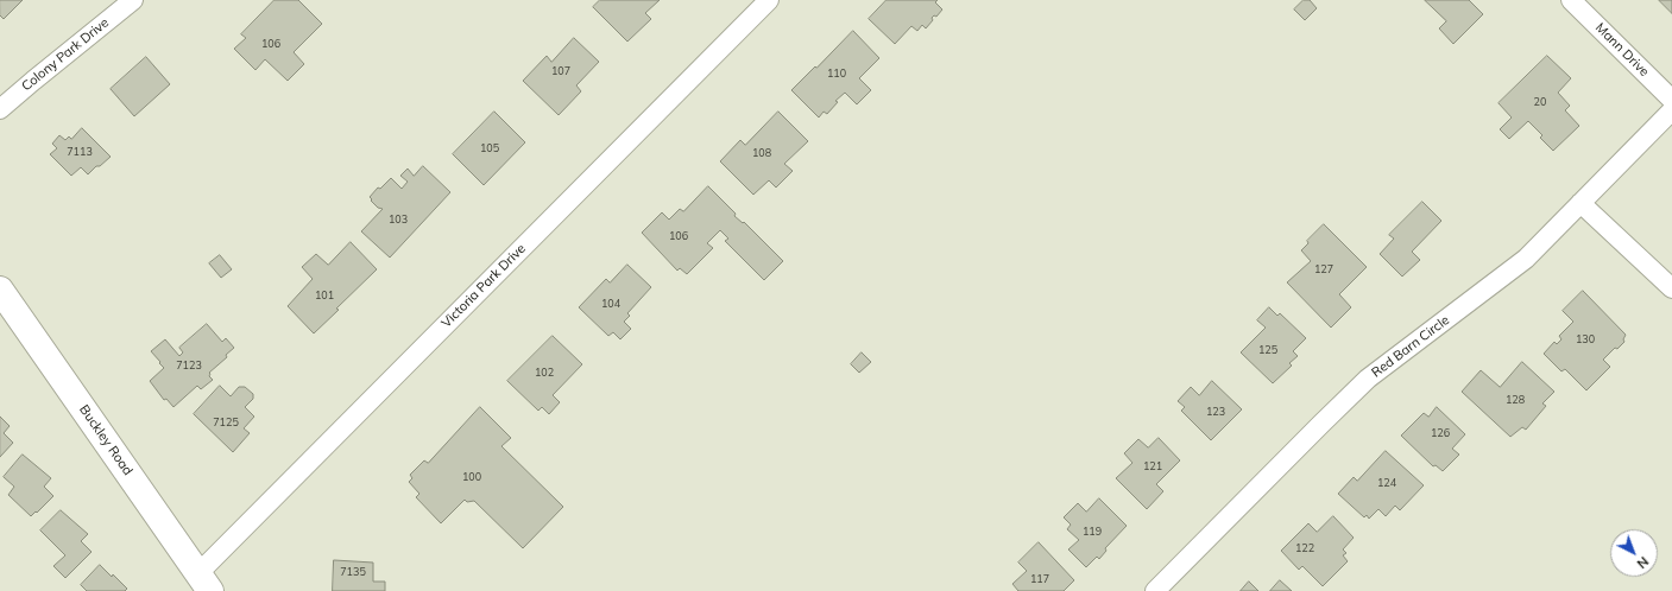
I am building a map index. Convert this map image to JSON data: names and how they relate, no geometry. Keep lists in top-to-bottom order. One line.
{"streets":{"street":["Mann Drive","Colony Park Drive","Victoria Park Drive","Red Barn Circle","Buckley Road"]},"crossings":[["Victoria Park Drive","Buckley Road"]],"house_numbers":["106","107","110","20","105","7113","108","103","106","127","101","104","130","125","7123","102","128","123","7125","126","121","100","124","119","122","7135","117"],"north":"bottom right"}
